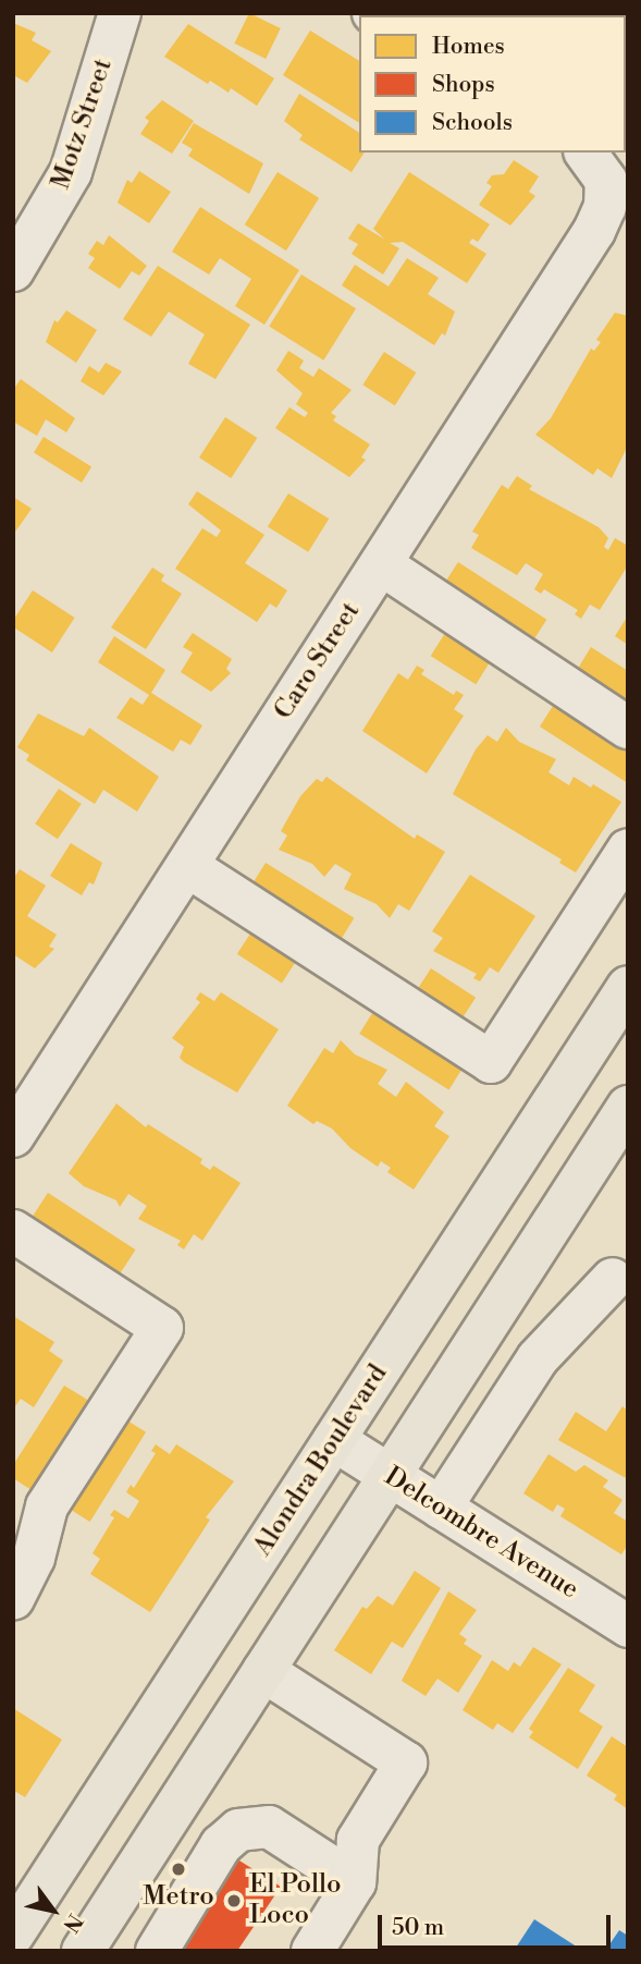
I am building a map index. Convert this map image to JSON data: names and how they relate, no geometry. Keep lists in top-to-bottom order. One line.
{"streets":{"main road":["Alondra Boulevard"],"street":["Motz Street","Caro Street","Delcombre Avenue"]},"crossings":[["Alondra Boulevard","Delcombre Avenue"]],"places":["Metro","El Pollo Loco"],"legend":["Homes","Shops","Schools"],"scale_bar":"50 m","north":"bottom right"}
